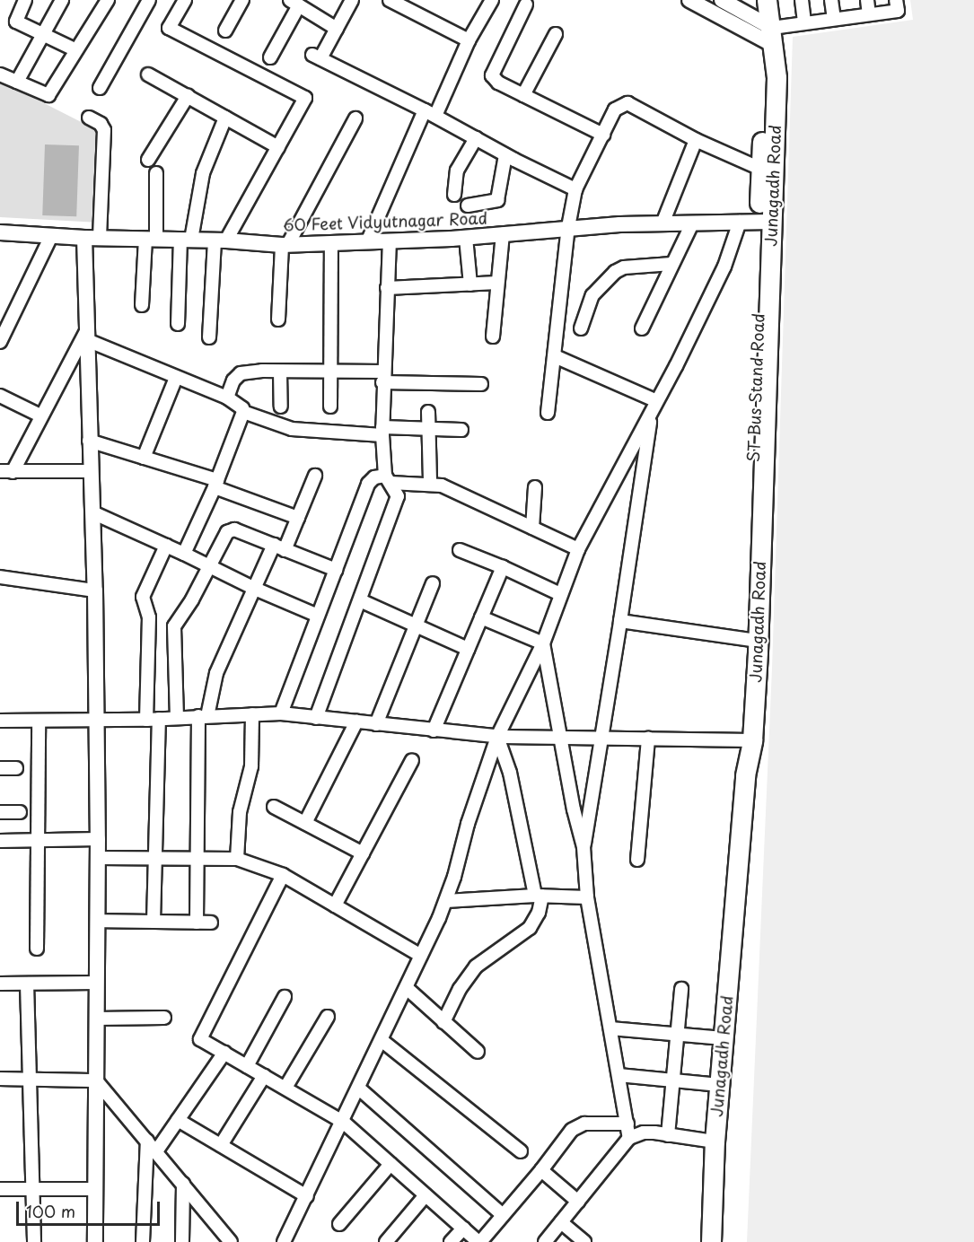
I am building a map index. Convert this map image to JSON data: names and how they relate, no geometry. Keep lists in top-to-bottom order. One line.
{"streets":{"main road":["Junagadh Road","ST Bus Stand Road"],"street":["60 Feet Vidyutnagar Road"]},"crossings":[["Junagadh Road","ST Bus Stand Road"],["60 Feet Vidyutnagar Road","ST Bus Stand Road"]],"scale_bar":"100 m"}
